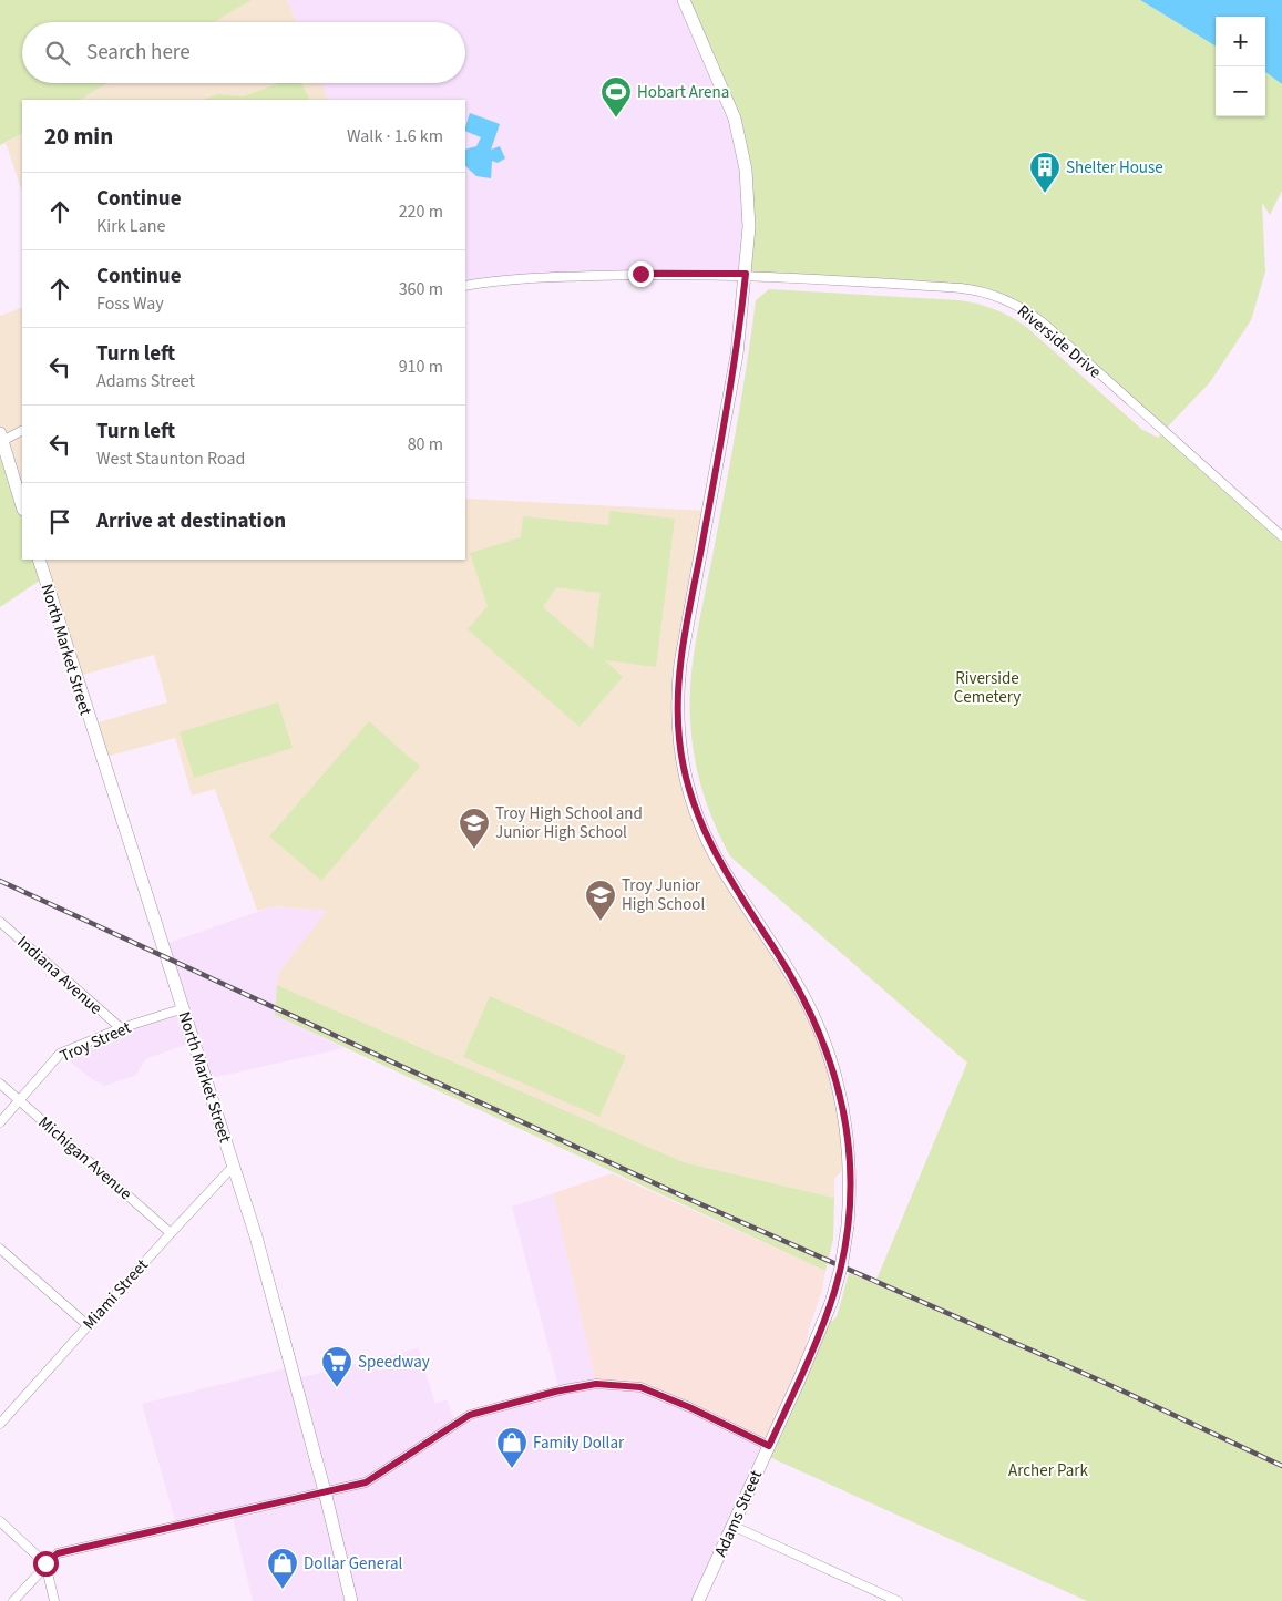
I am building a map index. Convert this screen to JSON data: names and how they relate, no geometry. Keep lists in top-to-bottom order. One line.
{"streets":{"street":["Riverside Drive","North Market Street","Indiana Avenue","Troy Street","Michigan Avenue","Miami Street","Adams Street"]},"crossings":[["Riverside Drive","Adams Street"],["North Market Street","Troy Street"],["North Market Street","Miami Street"],["Indiana Avenue","Troy Street"],["Troy Street","Michigan Avenue"],["Michigan Avenue","Miami Street"]],"parks":["Riverside Cemetery","Archer Park"],"places":{"sports":["Hobart Arena"],"building":["Shelter House"],"school or university":["Troy High School and Junior High School","Troy Junior High School"],"supermarket":["Speedway"],"shop":["Family Dollar","Dollar General"]},"page":{"map_buttons":["+","−"],"search":"Search here","heading":["20 min","Walk · 1.6 km"],"list":[["Continue","Kirk Lane","220 m"],["Continue","Foss Way","360 m"],["Turn left","Adams Street","910 m"],["Turn left","West Staunton Road","80 m"],"Arrive at destination"]}}
